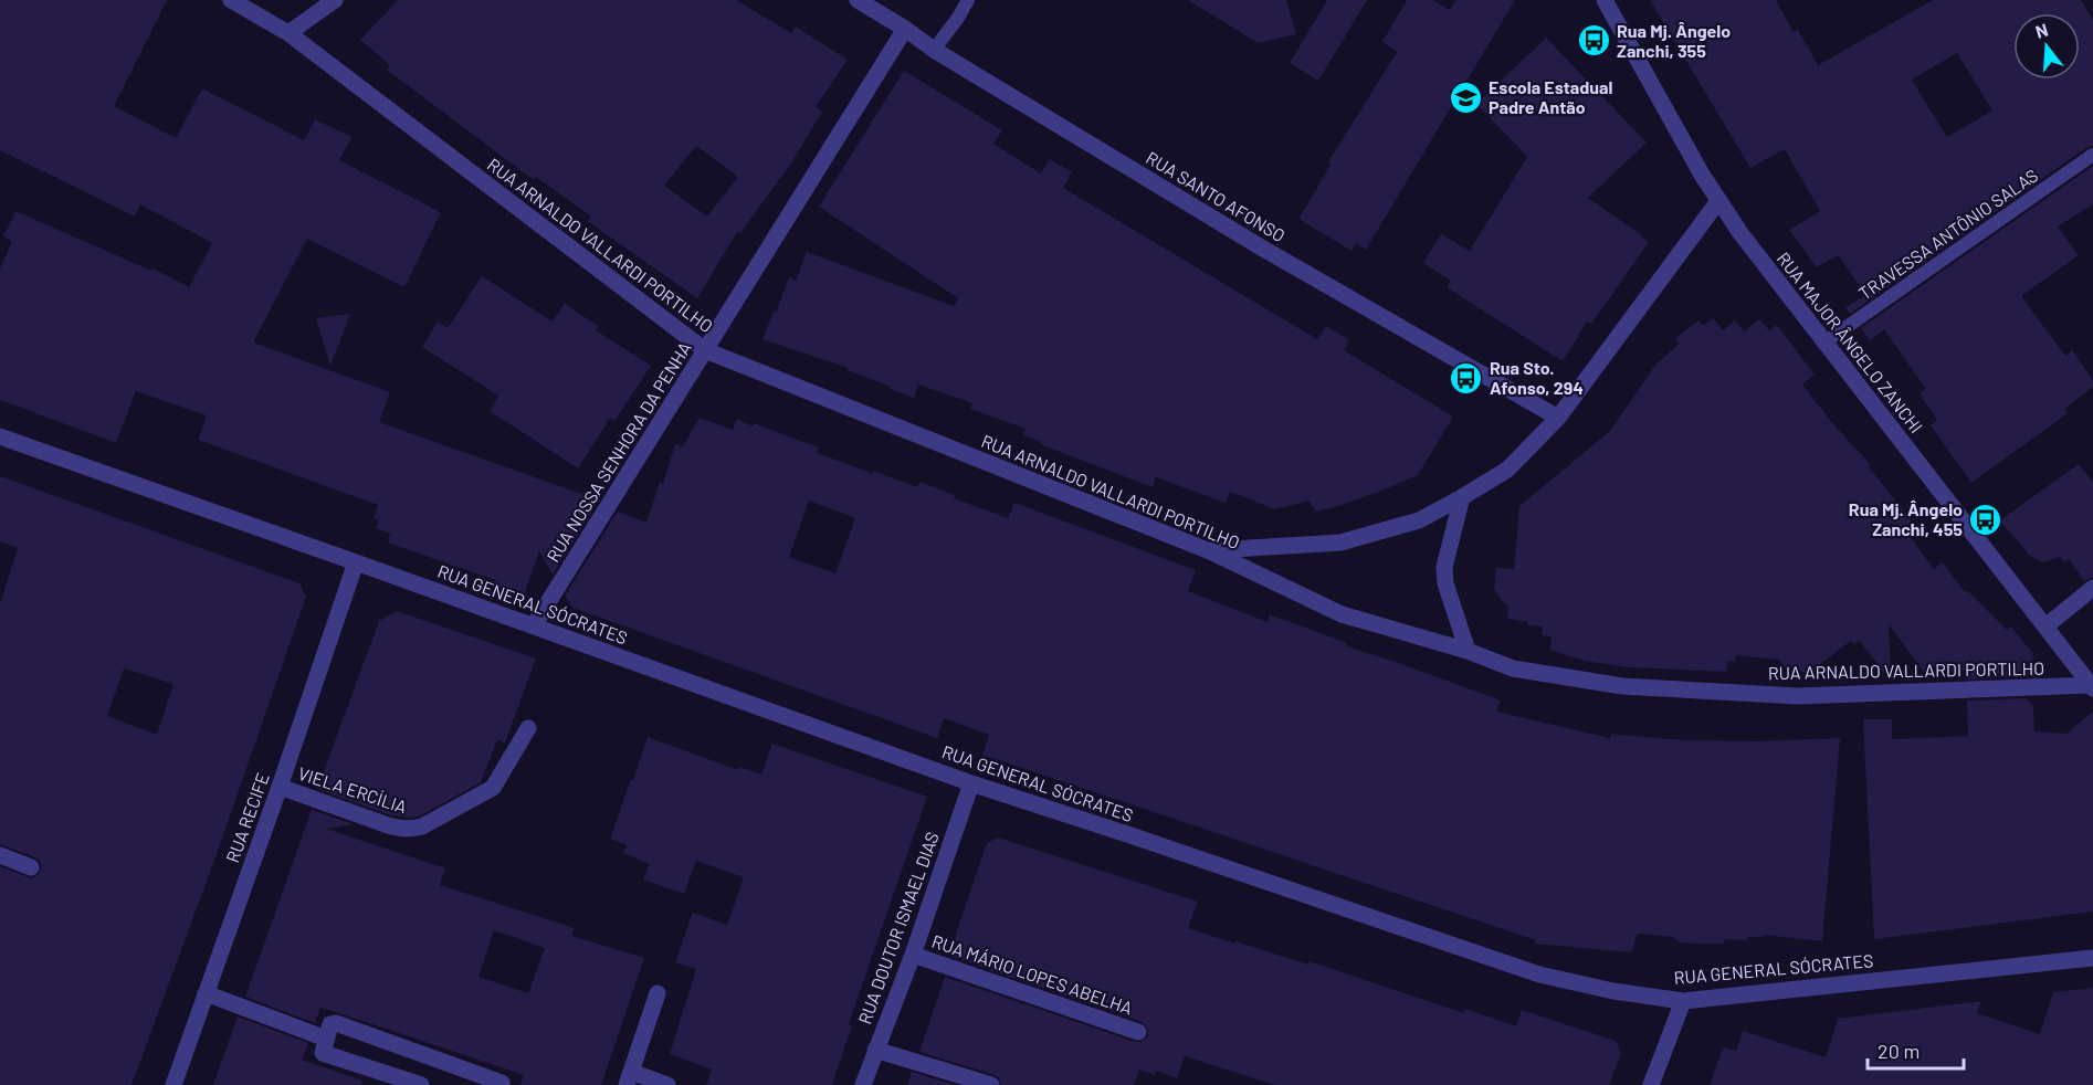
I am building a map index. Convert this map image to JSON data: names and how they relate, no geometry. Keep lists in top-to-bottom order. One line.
{"streets":{"street":["RUA SANTO AFONSO","RUA ARNALDO VALLARDI PORTILHO","RUA MAJOR ÂNGELO ZANCHI","RUA NOSSA SENHORA DA PENHA","RUA GENERAL SÓCRATES","VIELA ERCÍLIA","RUA RECIFE","RUA DOUTOR ISMAEL DIAS","RUA MÁRIO LOPES ABELHA"],"lane":["TRAVESSA ANTÔNIO SALAS"]},"crossings":[["RUA SANTO AFONSO","RUA NOSSA SENHORA DA PENHA"],["TRAVESSA ANTÔNIO SALAS","RUA MAJOR ÂNGELO ZANCHI"],["RUA ARNALDO VALLARDI PORTILHO","RUA MAJOR ÂNGELO ZANCHI"],["RUA ARNALDO VALLARDI PORTILHO","RUA NOSSA SENHORA DA PENHA"],["RUA NOSSA SENHORA DA PENHA","RUA GENERAL SÓCRATES"],["RUA GENERAL SÓCRATES","RUA RECIFE"],["RUA GENERAL SÓCRATES","RUA DOUTOR ISMAEL DIAS"],["VIELA ERCÍLIA","RUA RECIFE"],["RUA DOUTOR ISMAEL DIAS","RUA MÁRIO LOPES ABELHA"]],"places":{"bus stop":["Rua Mj. Ângelo Zanchi, 355","Rua Sto. Afonso, 294","Rua Mj. Ângelo Zanchi, 455"],"school or university":["Escola Estadual Padre Antão"]},"scale_bar":"20 m","north":"top"}
